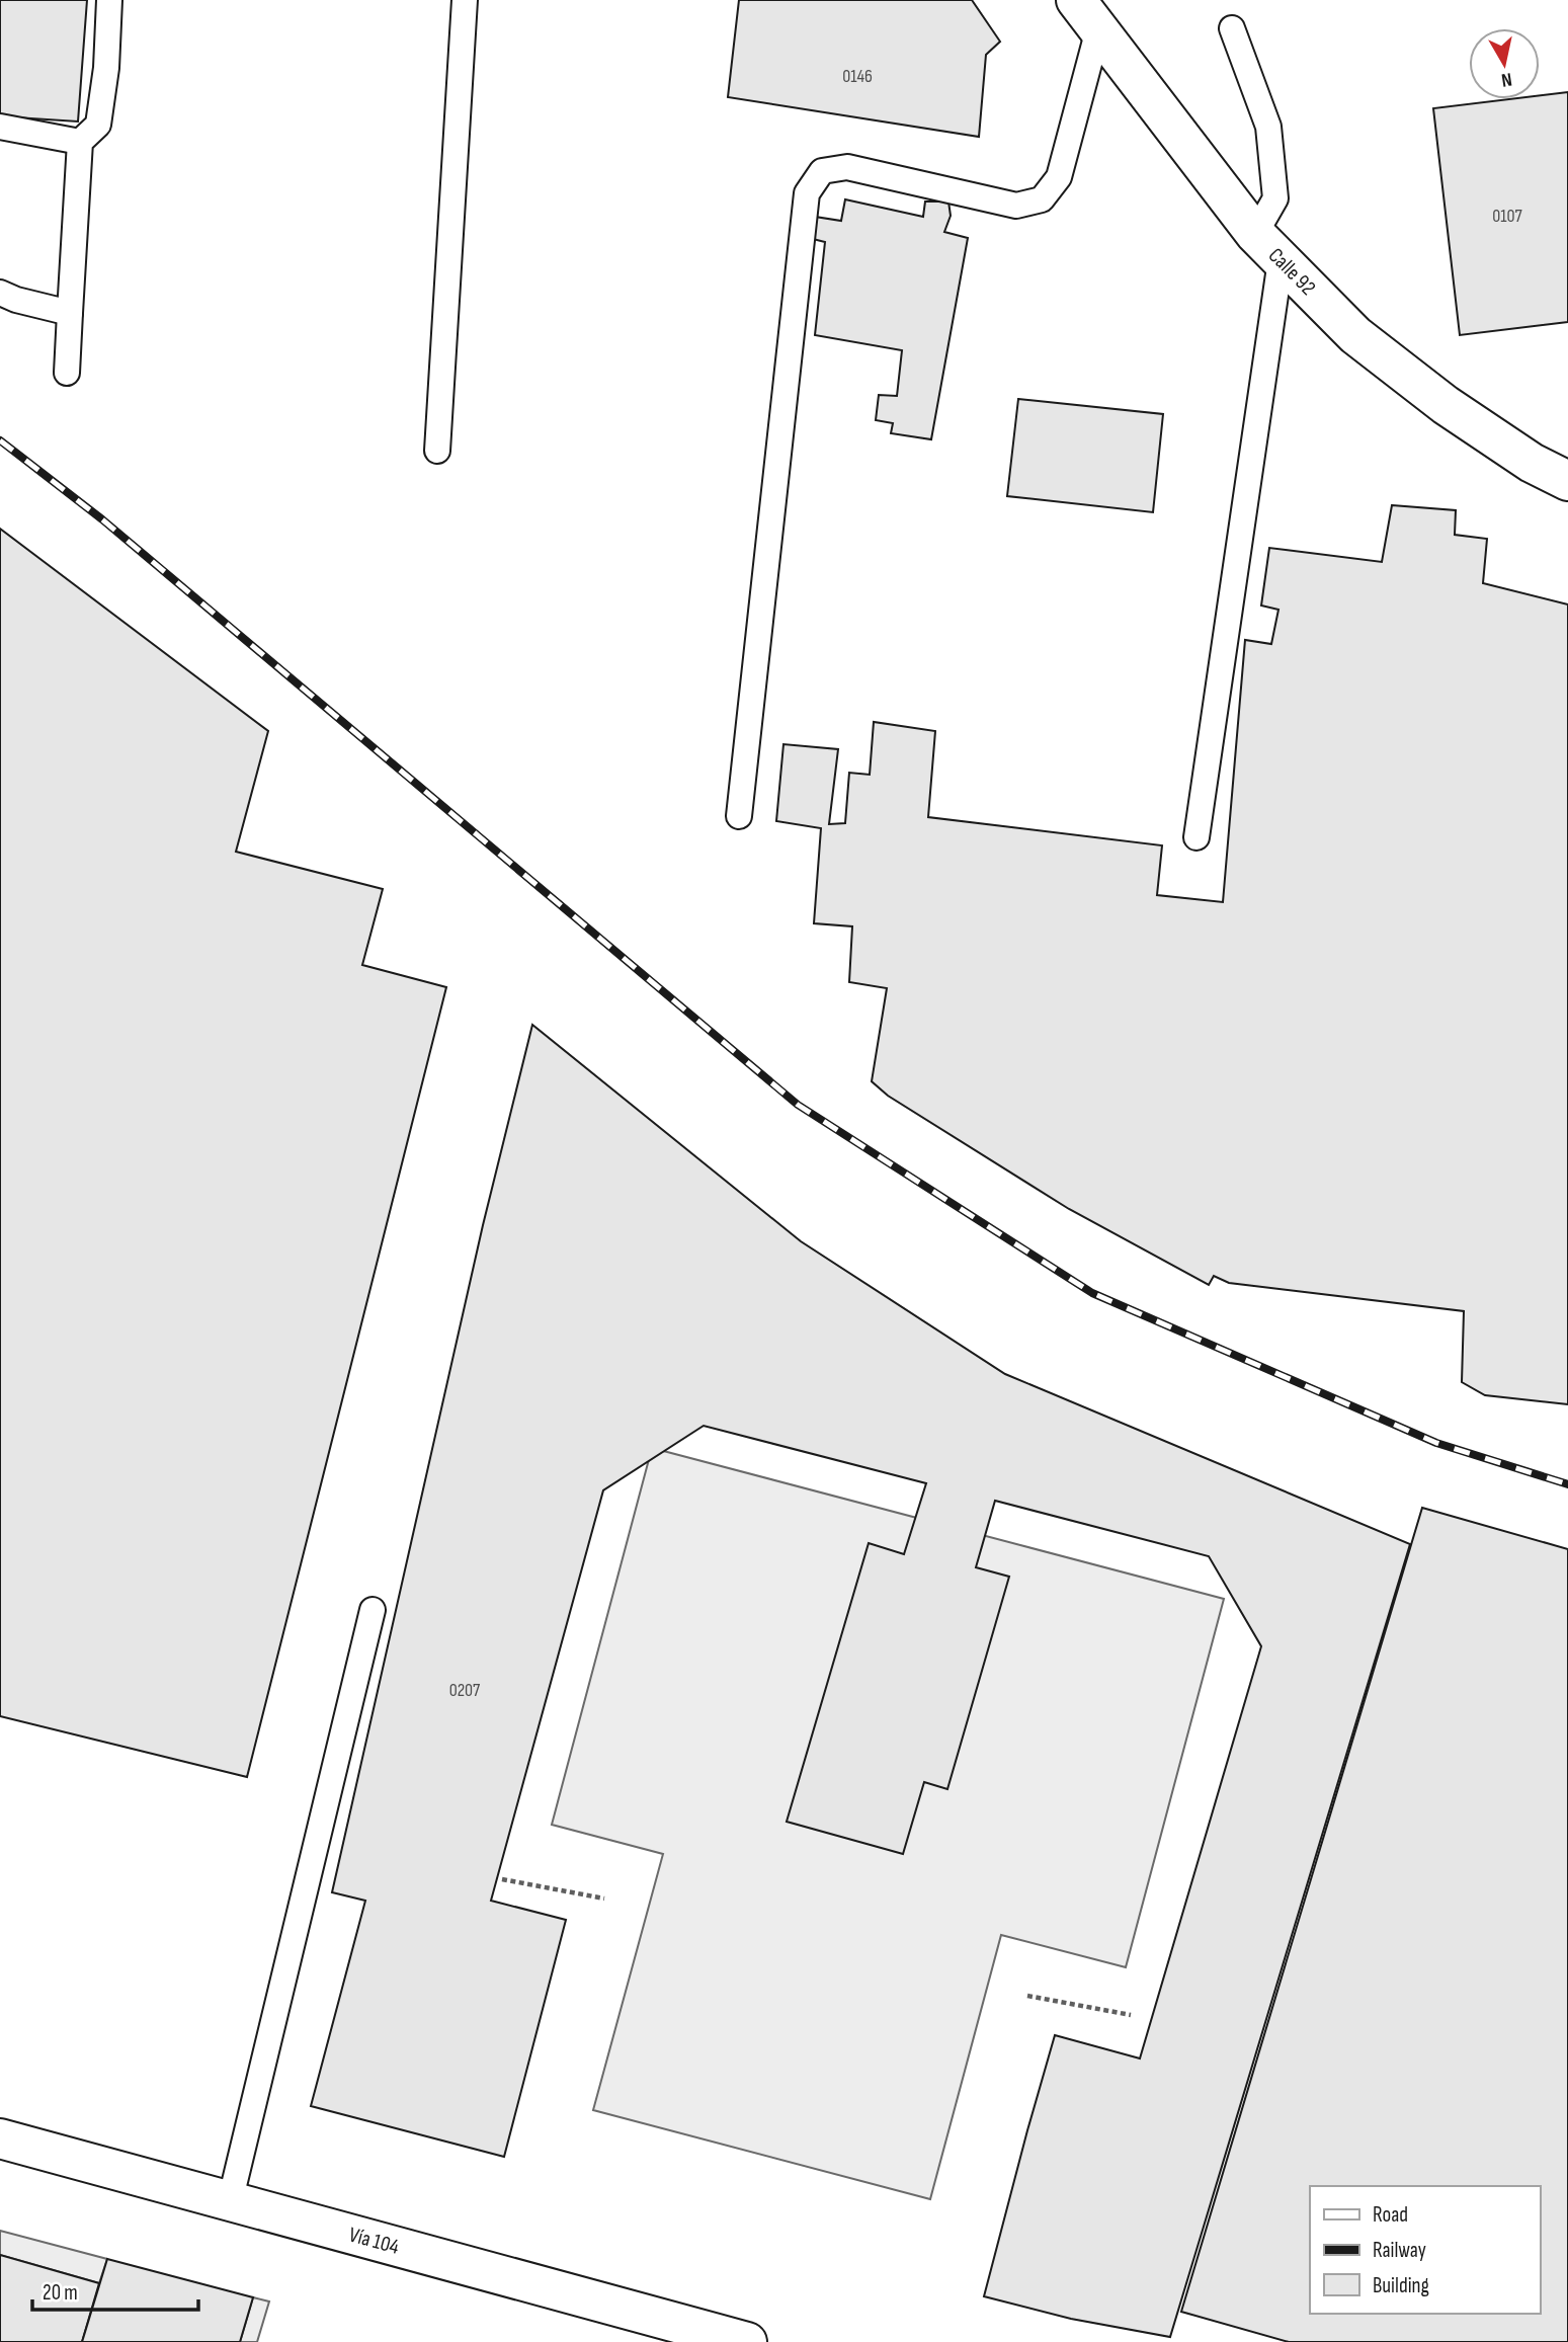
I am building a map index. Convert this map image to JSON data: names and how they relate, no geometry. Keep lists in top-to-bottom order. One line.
{"streets":{"main road":["Calle 92","Vía 104"]},"house_numbers":["0146","0107","0207"],"legend":["Road","Railway","Building"],"scale_bar":"20 m","north":"bottom"}
